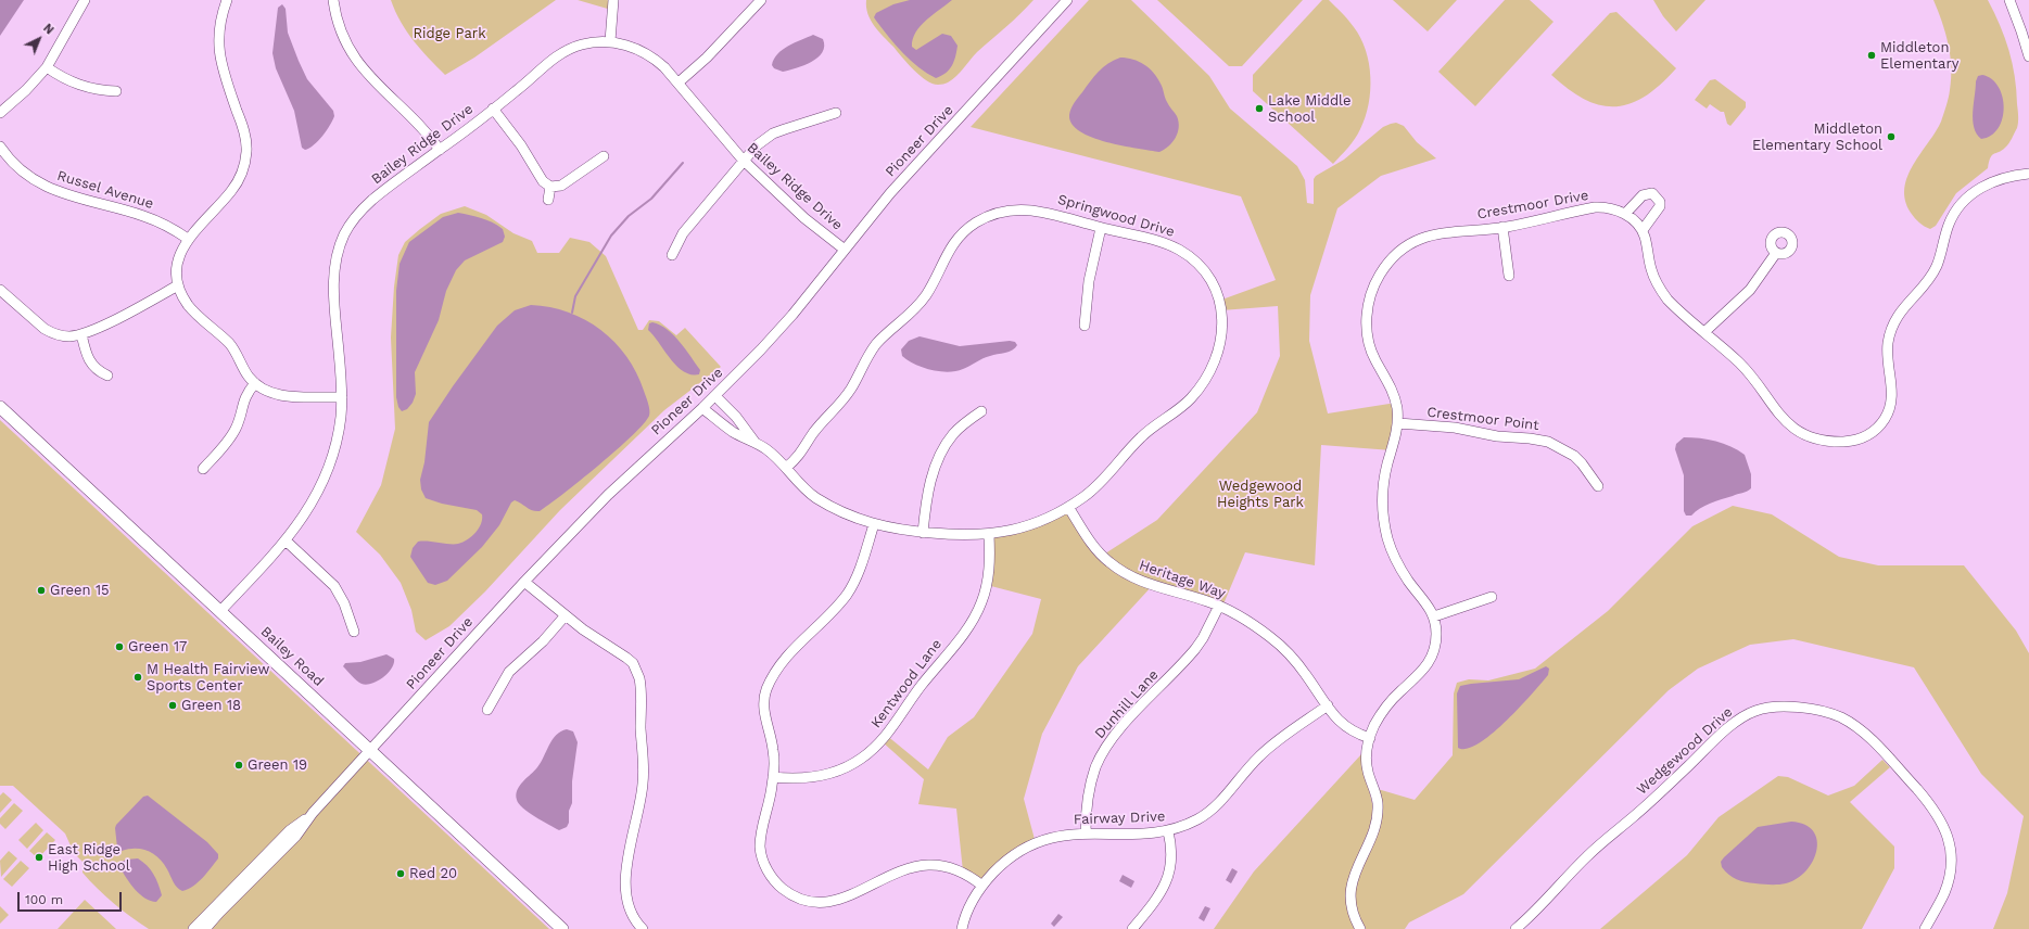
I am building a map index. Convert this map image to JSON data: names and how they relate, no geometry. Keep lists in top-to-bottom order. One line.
{"streets":{"main road":["Bailey Road"],"street":["Pioneer Drive","Bailey Ridge Drive","Russel Avenue","Crestmoor Drive","Springwood Drive","Crestmoor Point","Heritage Way","Kentwood Lane","Dunhill Lane","Wedgewood Drive","Fairway Drive"]},"crossings":[["Pioneer Drive","Bailey Ridge Drive"],["Pioneer Drive","Springwood Drive"],["Pioneer Drive","Bailey Road"],["Bailey Ridge Drive","Bailey Road"],["Crestmoor Drive","Crestmoor Point"],["Crestmoor Drive","Heritage Way"],["Springwood Drive","Heritage Way"],["Springwood Drive","Kentwood Lane"],["Heritage Way","Dunhill Lane"],["Heritage Way","Fairway Drive"],["Dunhill Lane","Fairway Drive"]],"parks":["Ridge Park","Wedgewood Heights Park"],"places":["Middleton Elementary","Lake Middle School","Middleton Elementary School","Green 15","Green 17","M Health Fairview Sports Center","Green 18","Green 19","East Ridge High School","Red 20"],"scale_bar":"100 m","north":"top right"}
